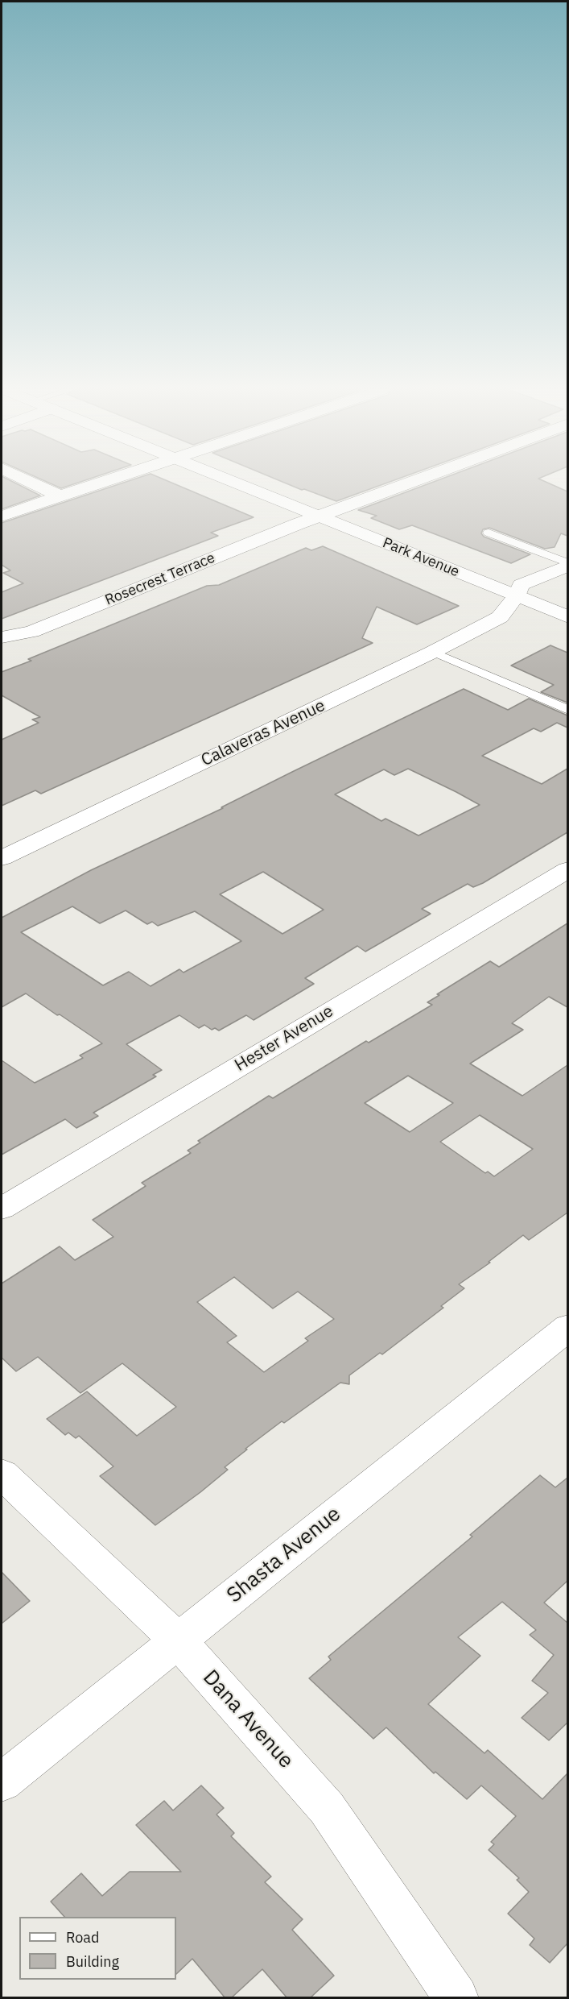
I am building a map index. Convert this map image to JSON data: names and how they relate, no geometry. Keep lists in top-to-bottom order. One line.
{"streets":{"street":["Park Avenue","Rosecrest Terrace","Calaveras Avenue","Hester Avenue","Shasta Avenue","Dana Avenue"]},"crossings":[["Park Avenue","Rosecrest Terrace"],["Park Avenue","Calaveras Avenue"],["Shasta Avenue","Dana Avenue"]],"legend":["Road","Building"]}
